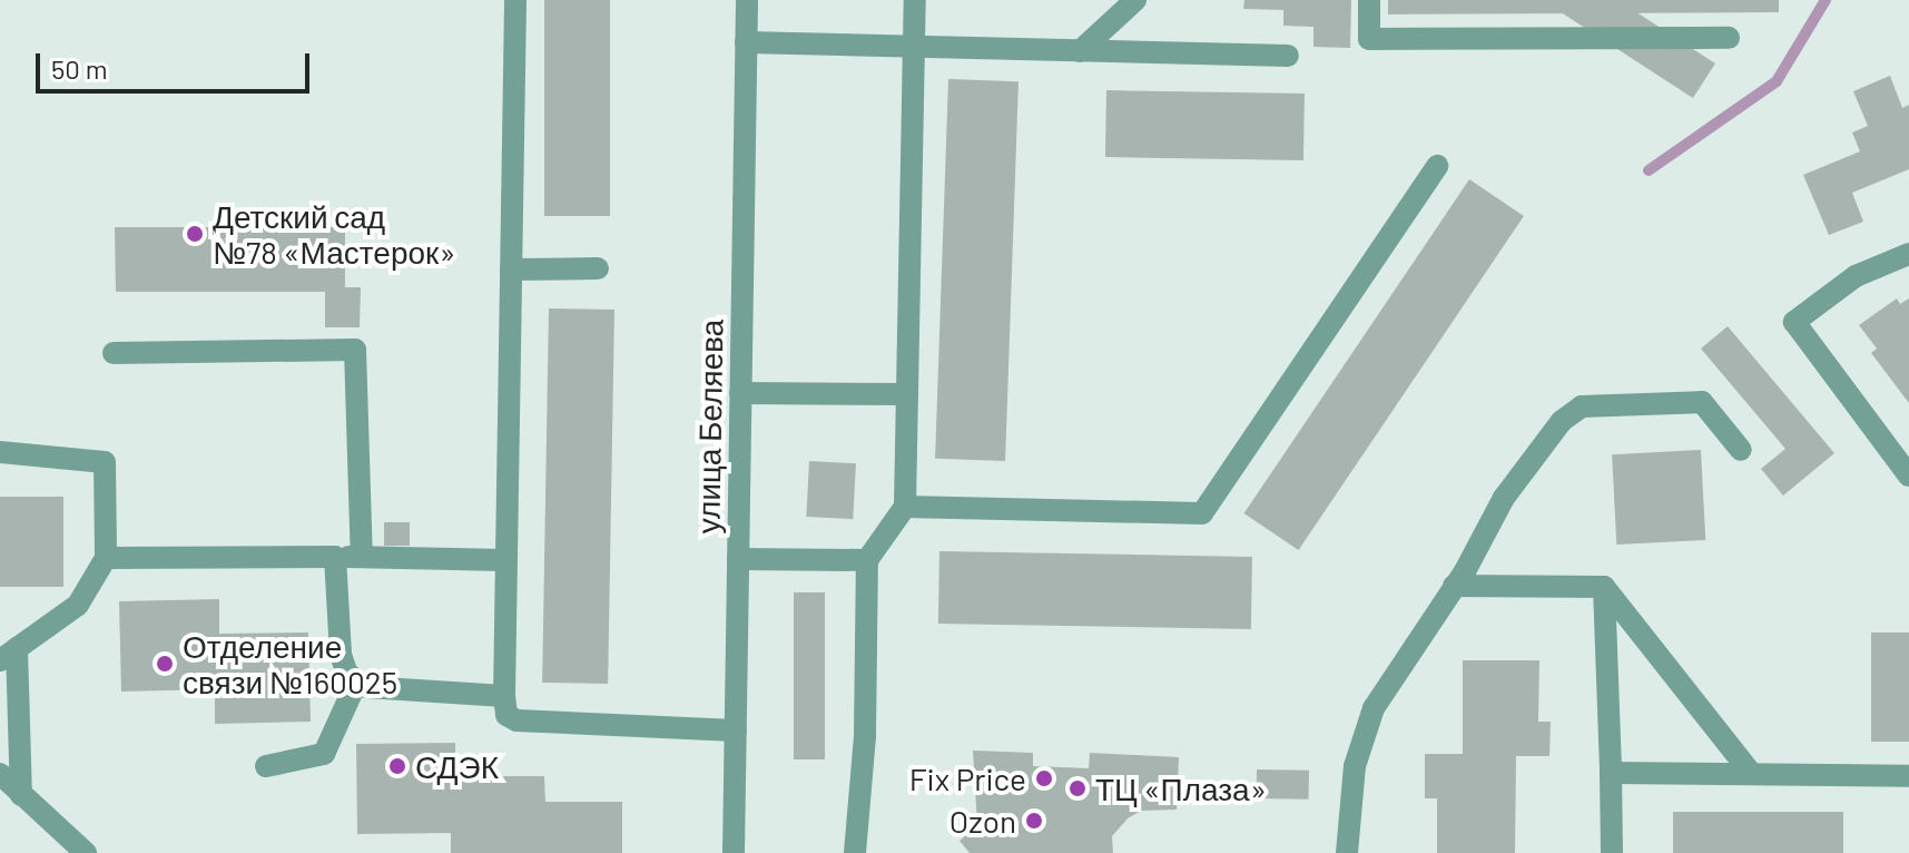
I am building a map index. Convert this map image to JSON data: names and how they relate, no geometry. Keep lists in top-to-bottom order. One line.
{"streets":{"street":["улица Беляева"]},"places":["Детский сад №78 «Мастерок»","Отделение связи №160025","СДЭК","Fix Price","ТЦ «Плаза»","Ozon"],"scale_bar":"50 m"}
